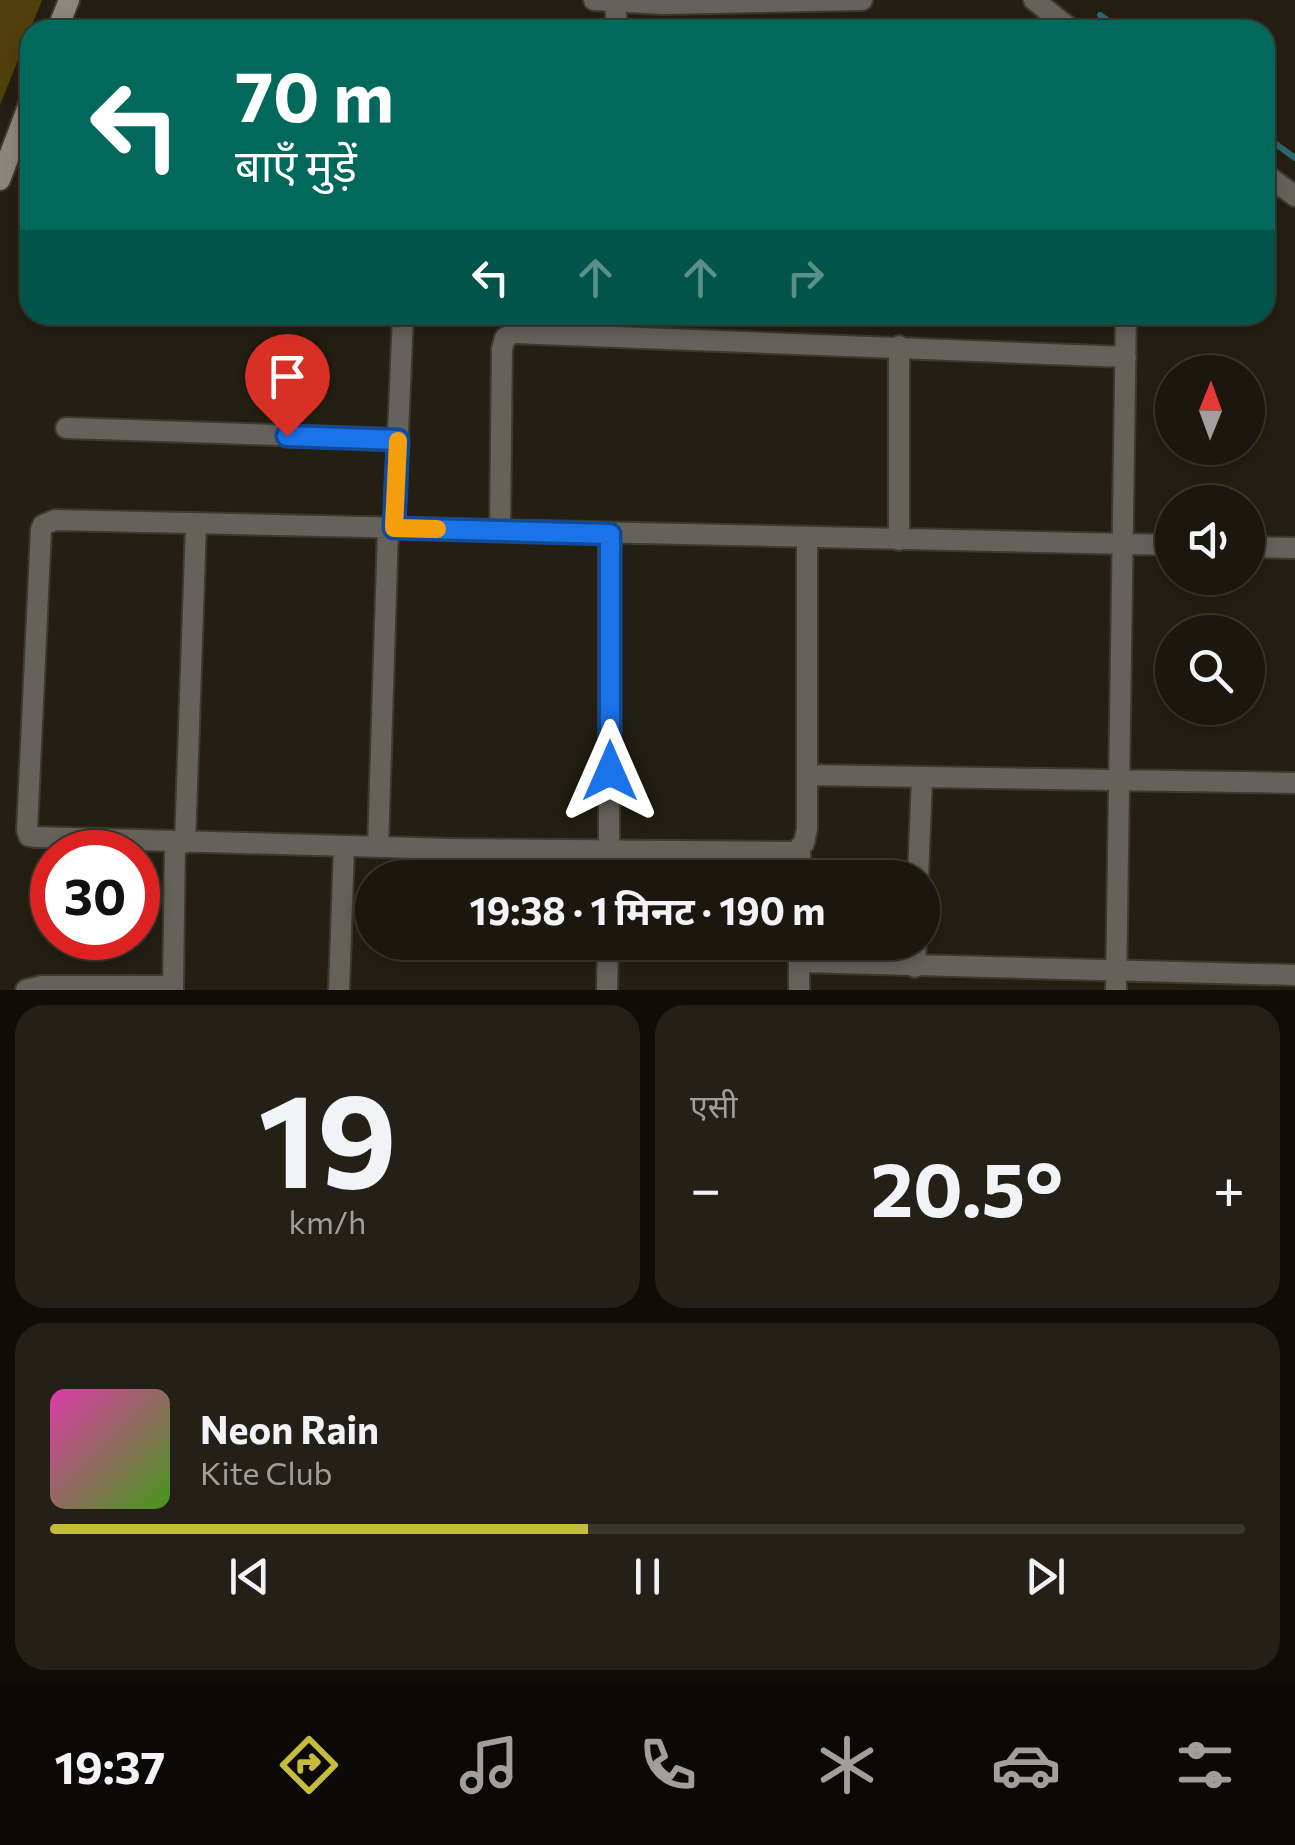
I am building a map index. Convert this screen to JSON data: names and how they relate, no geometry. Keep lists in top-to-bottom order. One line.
{"north":"top","page":{"turn":["70 m","बाएँ मुड़ें"],"limit":"30","trip":"19:38 · 1 मिनट · 190 m","tile":[["19","km/h"],"एसी"],"heat":["−","20.5°","+"],"song":["Neon Rain","Kite Club"],"tabs":"19:37"}}
